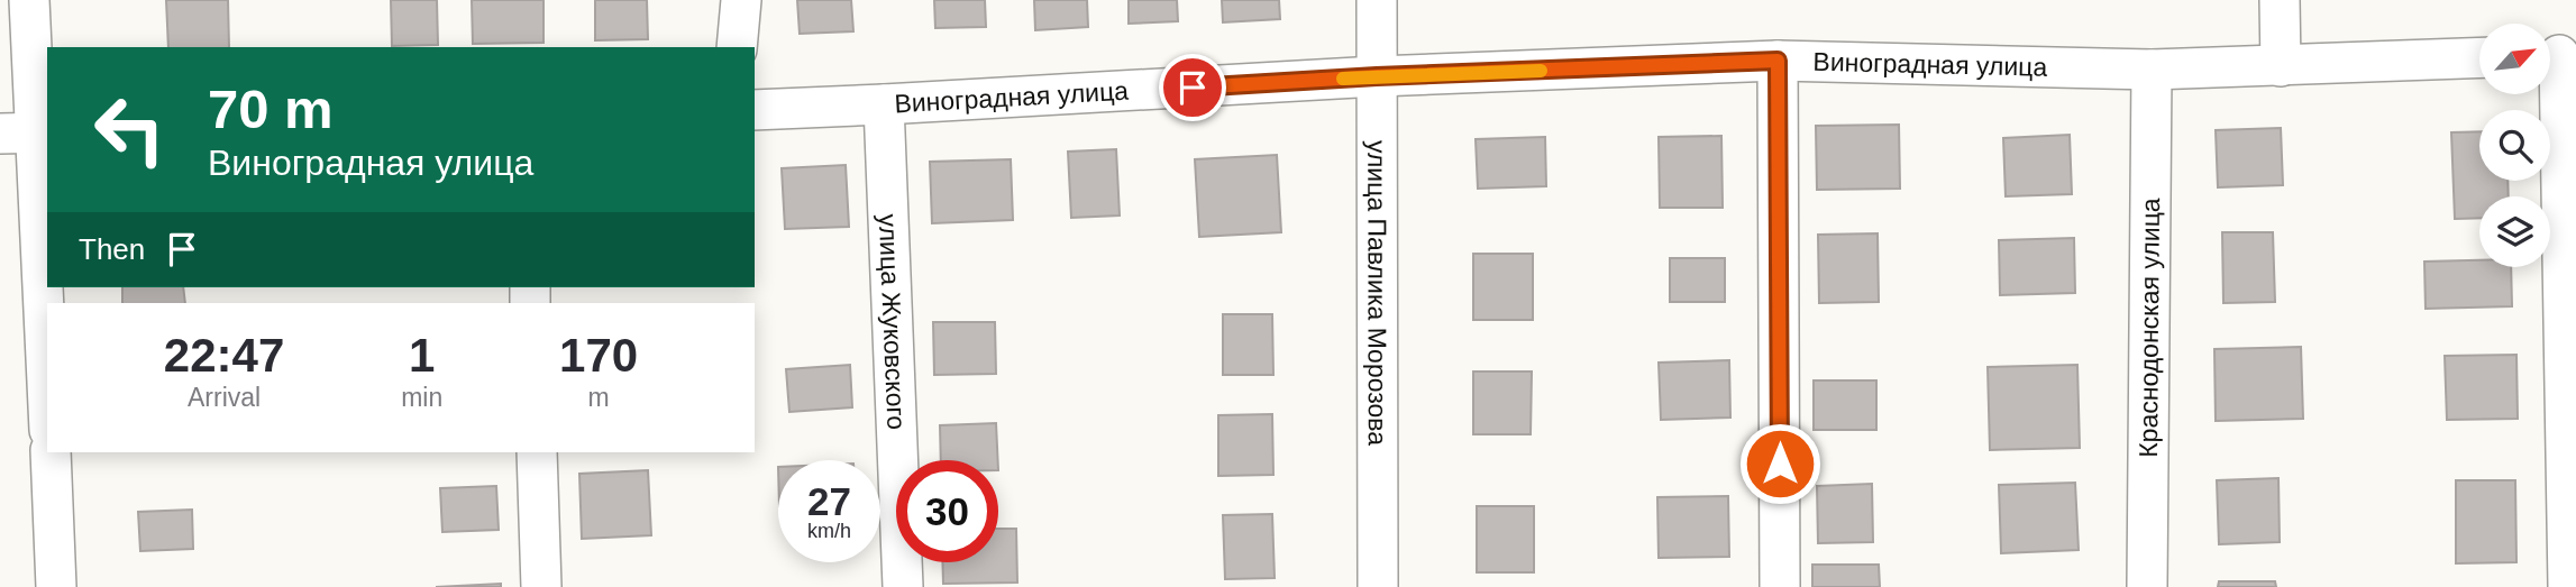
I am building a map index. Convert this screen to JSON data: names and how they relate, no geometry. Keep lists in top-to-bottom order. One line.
{"streets":{"street":["Виноградная улица","улица Павлика Морозова","улица Жуковского","Краснодонская улица"]},"crossings":[["Виноградная улица","улица Павлика Морозова"],["Виноградная улица","улица Жуковского"],["Виноградная улица","Краснодонская улица"]],"north":"top right","page":{"turn":["70 m","Виноградная улица"],"then":"Then","eta":["22:47","Arrival","1","min","170","m"],"speed":"27 km/h","limit":"30"}}
